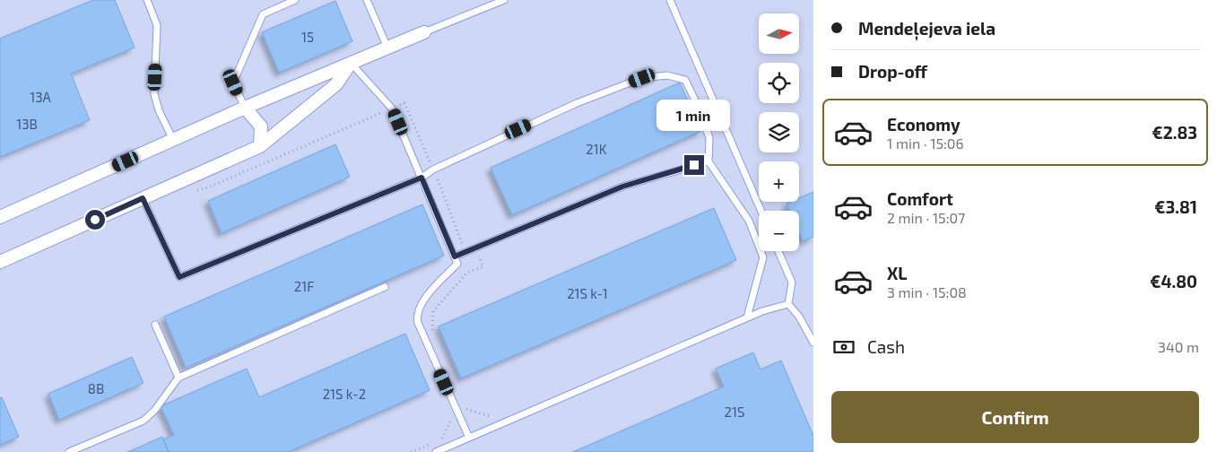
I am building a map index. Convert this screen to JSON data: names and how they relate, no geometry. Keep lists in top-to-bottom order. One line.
{"house_numbers":["15","13A","13B","21K","21F","21S k-1","8B","21S k-2","21S"],"north":"right","page":{"banner":["Mendeļejeva iela","Drop-off"],"map_buttons":["+","−"],"list":[{"name":"Economy","note":"1 min · 15:06","value":"€2.83"},{"name":"Comfort","note":"2 min · 15:07","value":"€3.81"},{"name":"XL","note":"3 min · 15:08","value":"€4.80"}],"bubble":"1 min","pay":["Cash","340 m"],"buttons":"Confirm"}}
